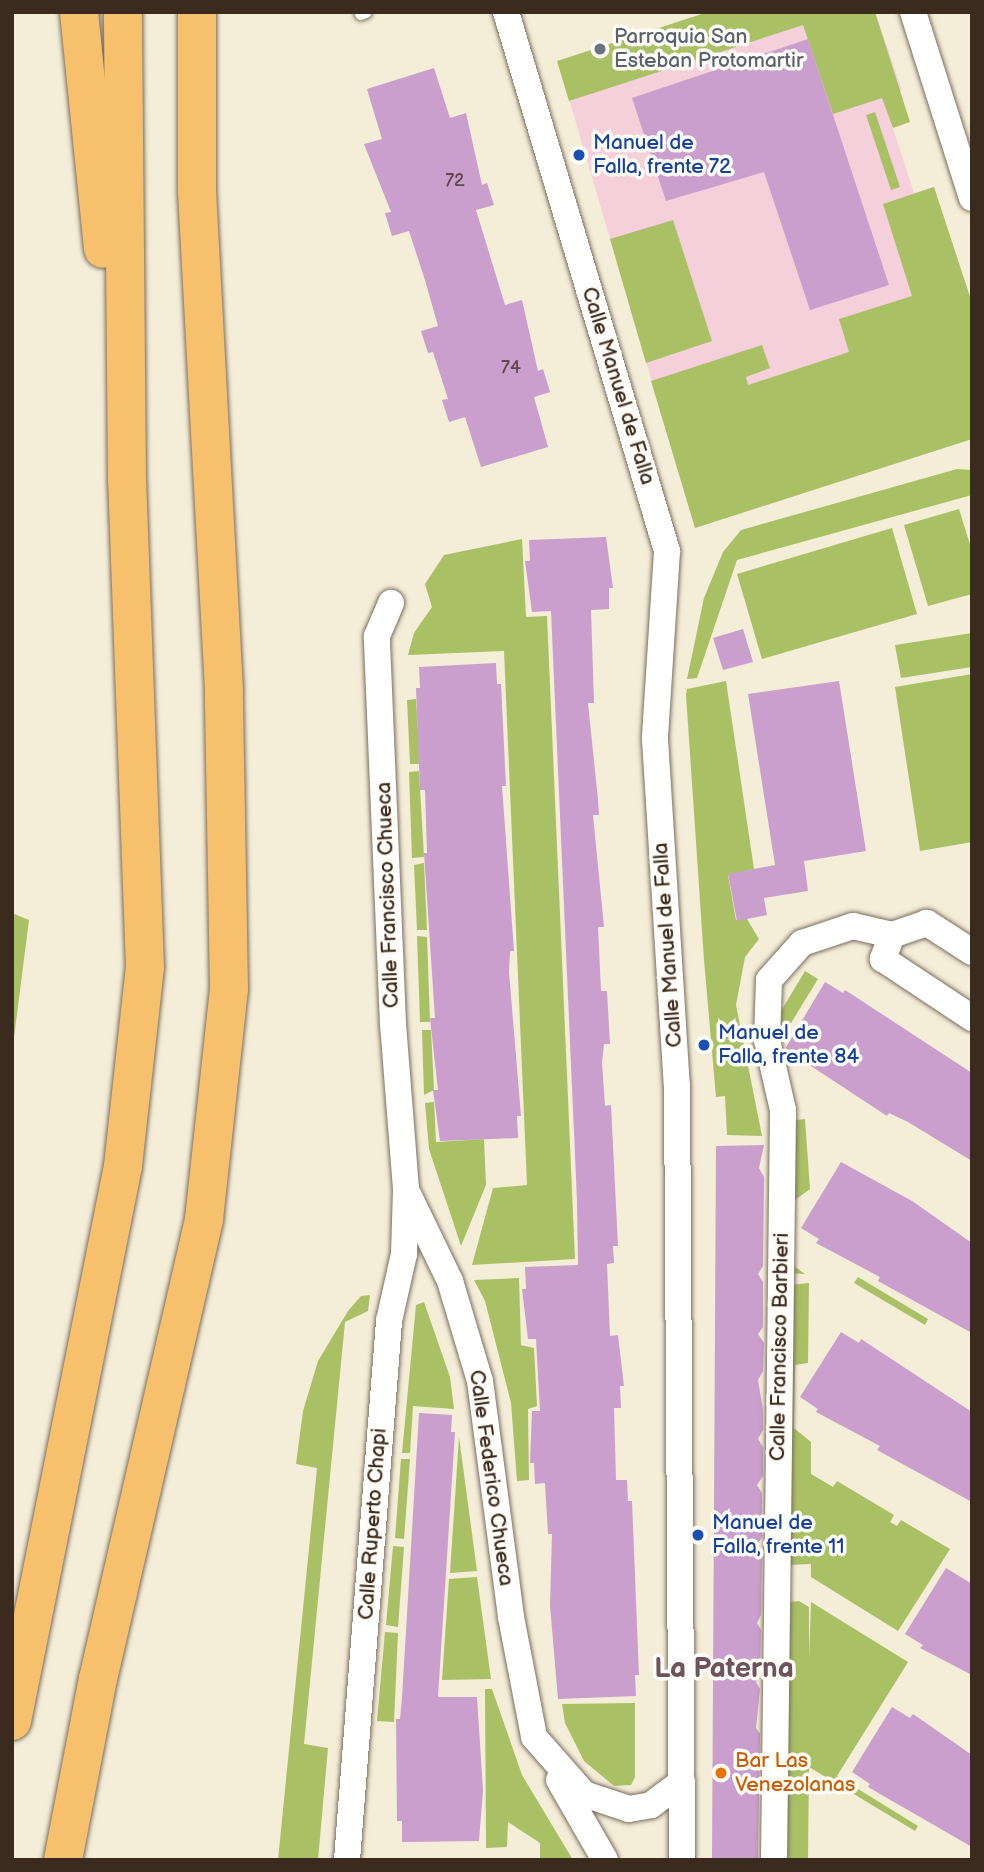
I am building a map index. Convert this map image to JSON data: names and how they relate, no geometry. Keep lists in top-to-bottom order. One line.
{"streets":{"street":["Calle Manuel de Falla","Calle Francisco Chueca","Calle Francisco Barbieri","Calle Federico Chueca","Calle Ruperto Chapi"]},"crossings":[["Calle Francisco Chueca","Calle Federico Chueca"],["Calle Francisco Chueca","Calle Ruperto Chapi"],["Calle Federico Chueca","Calle Ruperto Chapi"]],"districts":["La Paterna"],"places":["Parroquia San Esteban Protomartir","Manuel de Falla, frente 72","Manuel de Falla, frente 84","Manuel de Falla, frente 11","Bar Las Venezolanas"],"house_numbers":["72","74"]}
